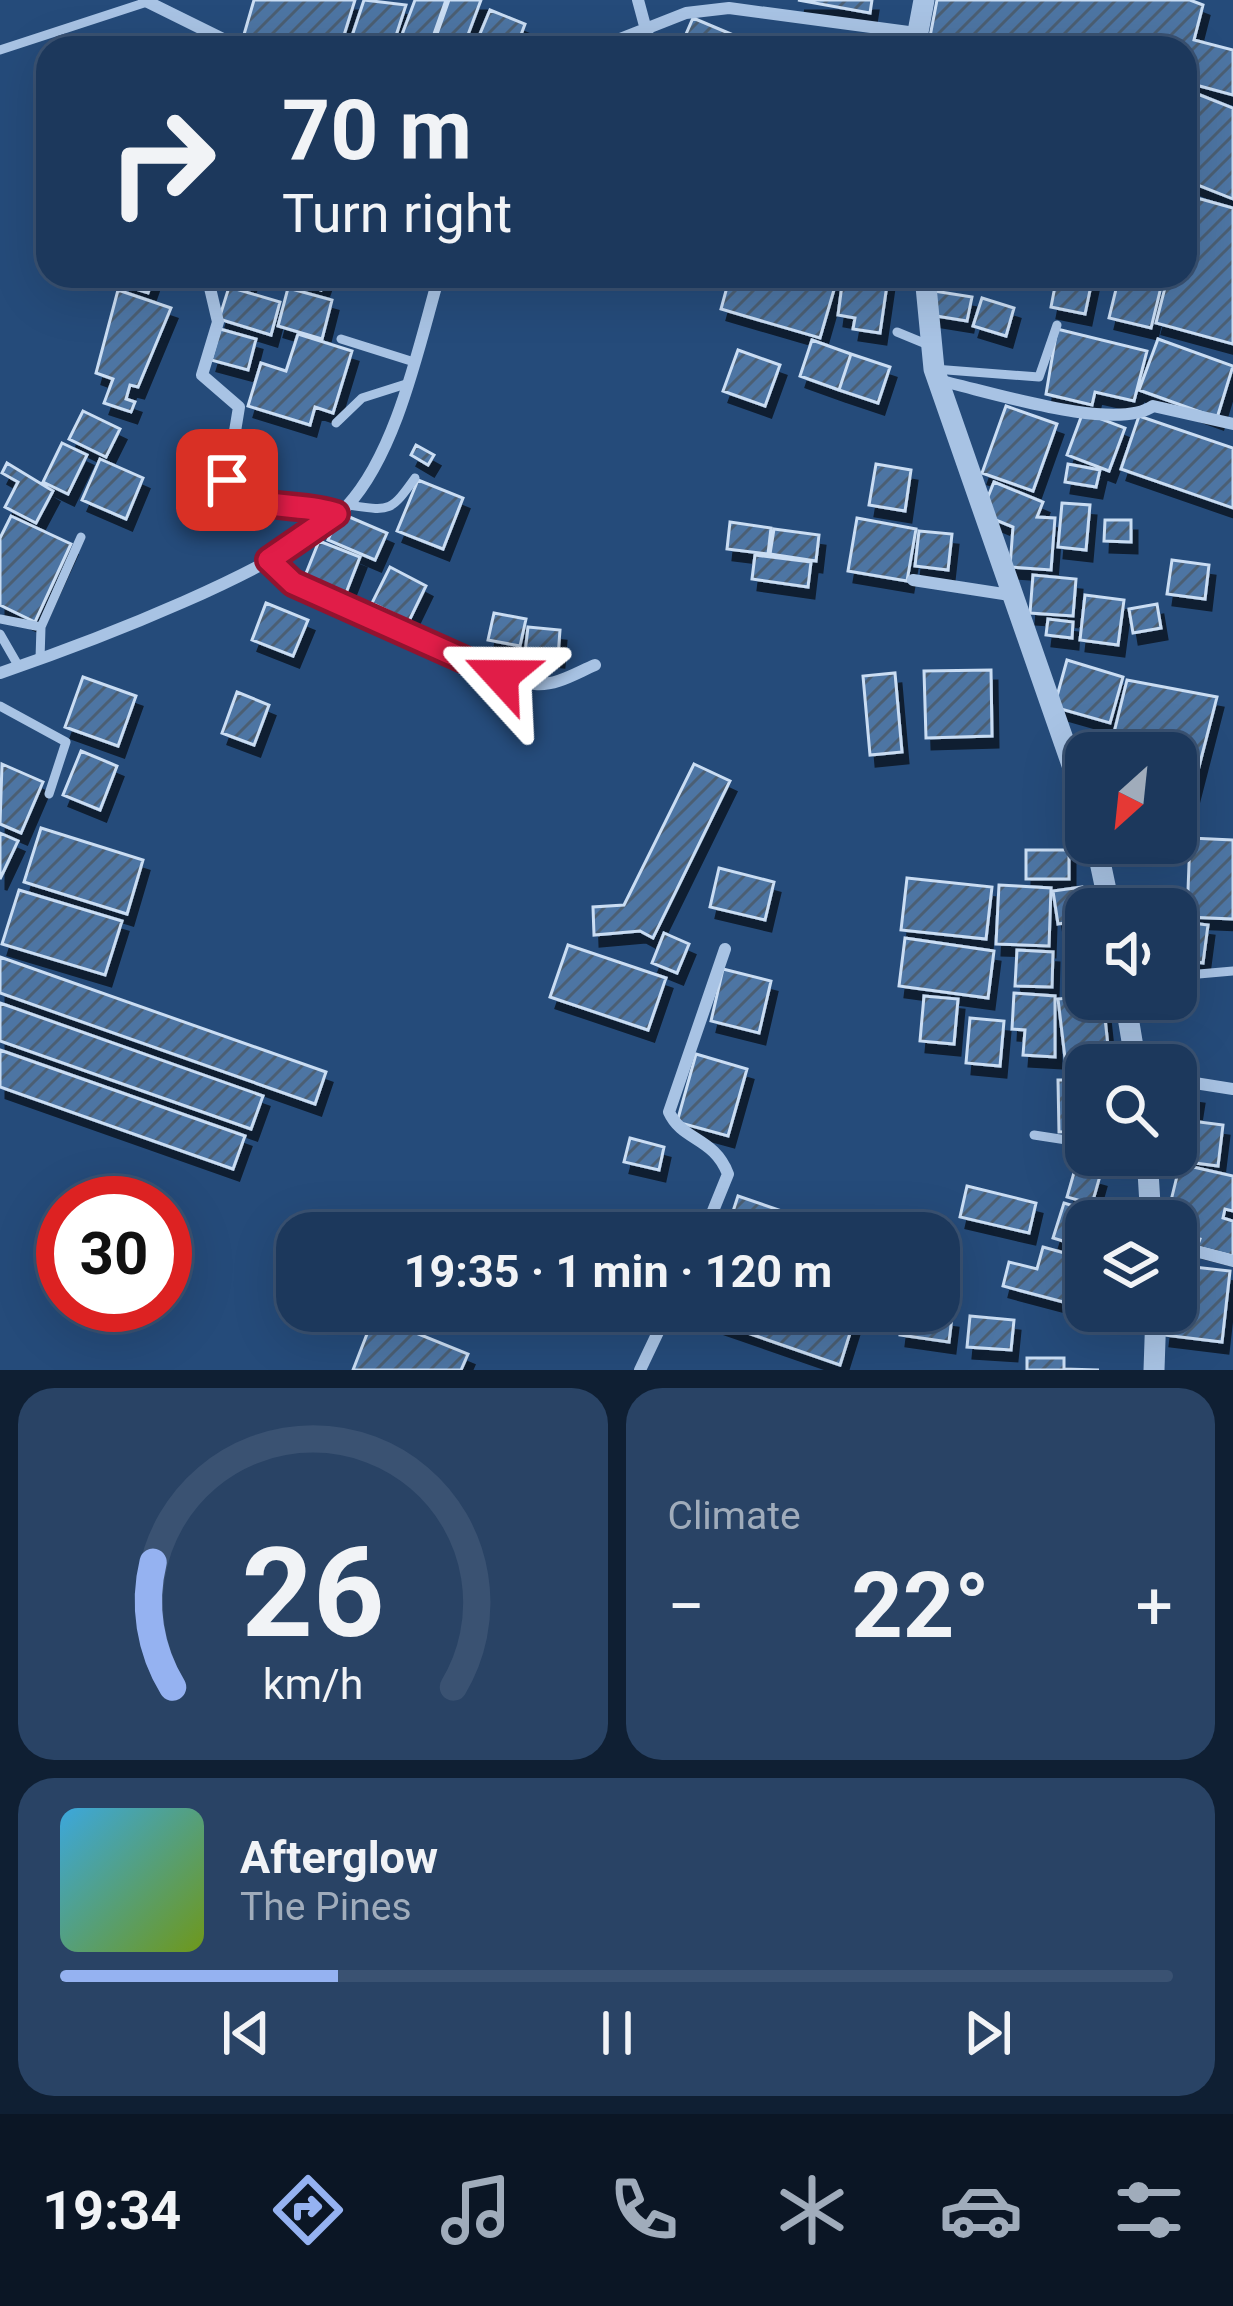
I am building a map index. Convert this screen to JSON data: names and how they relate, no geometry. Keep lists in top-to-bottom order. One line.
{"north":"bottom left","page":{"turn":["70 m","Turn right"],"limit":"30","trip":"19:35 · 1 min · 120 m","tile":"Climate","heat":["−","22°","+"],"song":["Afterglow","The Pines"],"tabs":"19:34","gauge":["26","km/h"]}}
